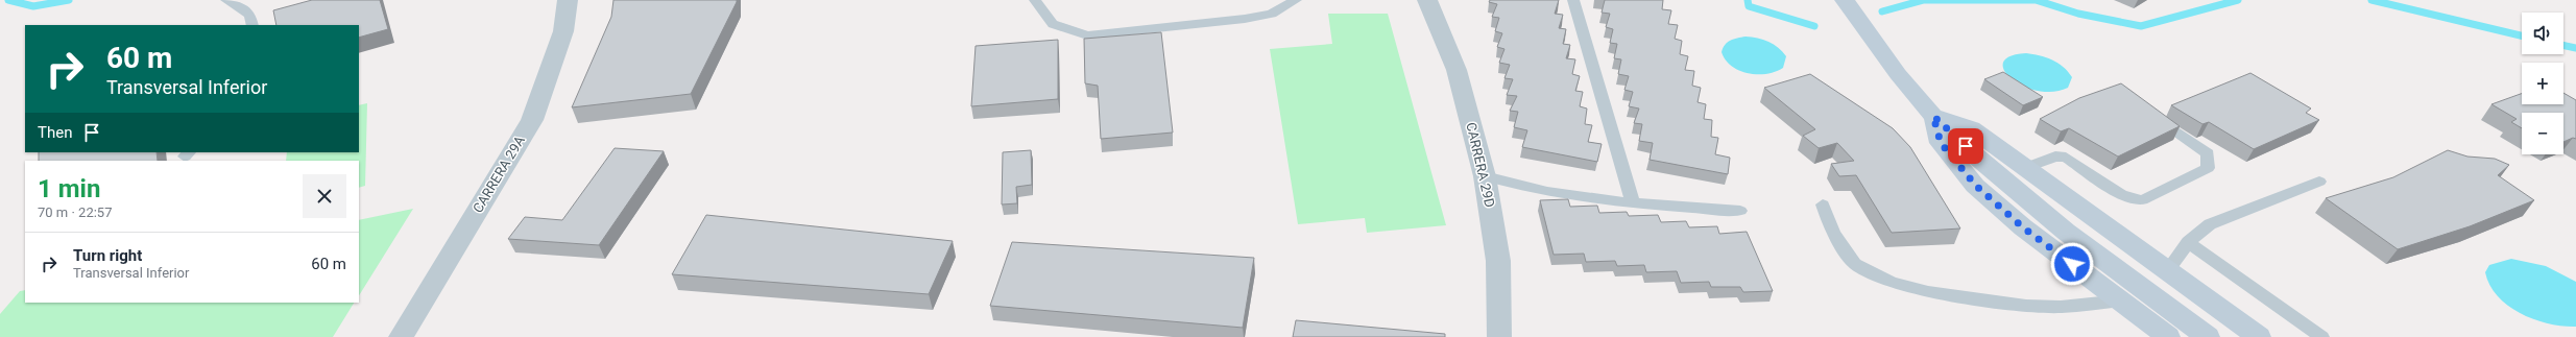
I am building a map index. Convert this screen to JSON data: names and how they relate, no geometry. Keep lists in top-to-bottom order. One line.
{"streets":{"street":["CARRERA 29D","CARRERA 29A"]},"page":{"map_buttons":["+","−"],"turn":["60 m","Transversal Inferior"],"then":"Then","heading":["1 min","70 m · 22:57"],"list":[{"name":"Turn right","note":"Transversal Inferior","value":"60 m"}]}}
